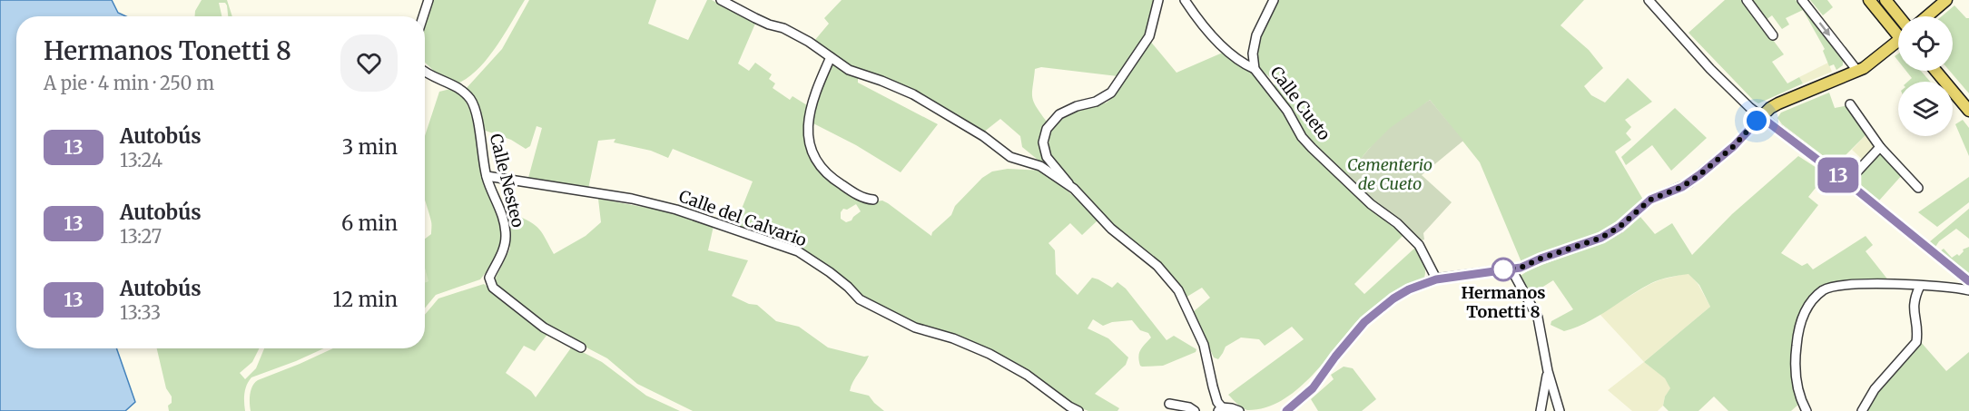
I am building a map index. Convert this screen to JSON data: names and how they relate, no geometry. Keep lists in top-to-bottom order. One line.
{"streets":{"street":["Calle Cueto","Calle Nesteo","Calle del Calvario"]},"crossings":[["Calle Nesteo","Calle del Calvario"]],"parks":["Cementerio de Cueto"],"places":["Hermanos Tonetti 8"],"lines":["bus line 13"],"page":{"on_map":"13","heading":["Hermanos Tonetti 8","A pie · 4 min · 250 m"],"list":[{"mark":"13","name":"Autobús","note":"13:24","value":"3 min"},{"mark":"13","name":"Autobús","note":"13:27","value":"6 min"},{"mark":"13","name":"Autobús","note":"13:33","value":"12 min"}]}}
